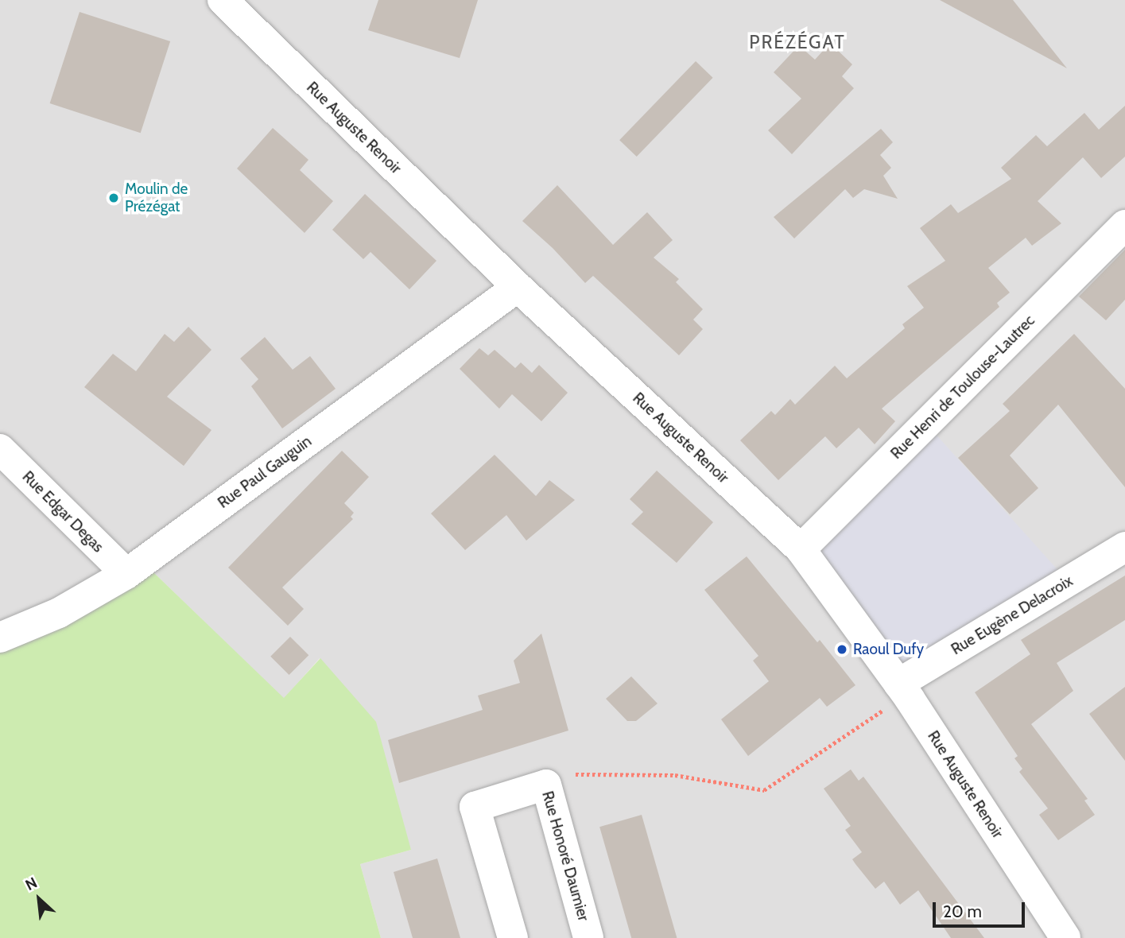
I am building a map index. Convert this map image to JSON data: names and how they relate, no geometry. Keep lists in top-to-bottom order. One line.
{"streets":{"street":["Rue Auguste Renoir","Rue Henri de Toulouse-Lautrec","Rue Paul Gauguin","Rue Edgar Degas","Rue Eugène Delacroix","Rue Honoré Daumier"]},"crossings":[["Rue Auguste Renoir","Rue Henri de Toulouse-Lautrec"],["Rue Auguste Renoir","Rue Paul Gauguin"],["Rue Auguste Renoir","Rue Eugène Delacroix"],["Rue Paul Gauguin","Rue Edgar Degas"]],"districts":["PRÉZÉGAT"],"places":["Moulin de Prézégat","Raoul Dufy"],"scale_bar":"20 m","north":"top left"}
